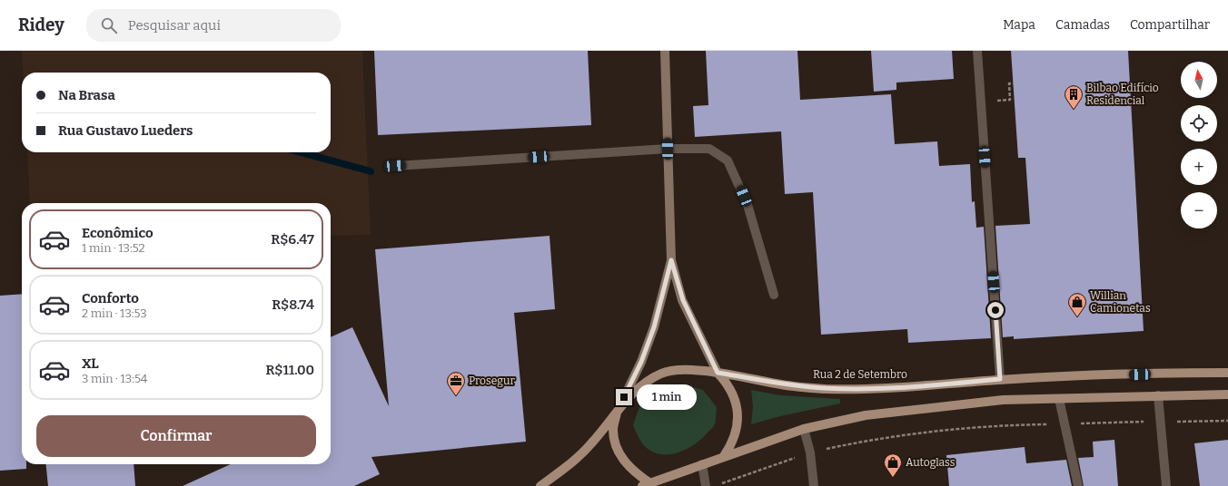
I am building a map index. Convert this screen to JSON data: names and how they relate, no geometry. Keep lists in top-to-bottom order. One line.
{"streets":{"main road":["Rua 2 de Setembro"]},"places":{"building":["Bilbao Edifício Residencial"],"shop":["Willian Camionetas","Autoglass"],"office":["Prosegur"]},"north":"top","page":{"header":"Ridey","search":"Pesquisar aqui","nav":["Mapa","Camadas","Compartilhar"],"map_buttons":["+","−"],"banner":["Na Brasa","Rua Gustavo Lueders"],"list":[{"name":"Econômico","note":"1 min · 13:52","value":"R$6.47"},{"name":"Conforto","note":"2 min · 13:53","value":"R$8.74"},{"name":"XL","note":"3 min · 13:54","value":"R$11.00"}],"bubble":"1 min","buttons":"Confirmar"}}
